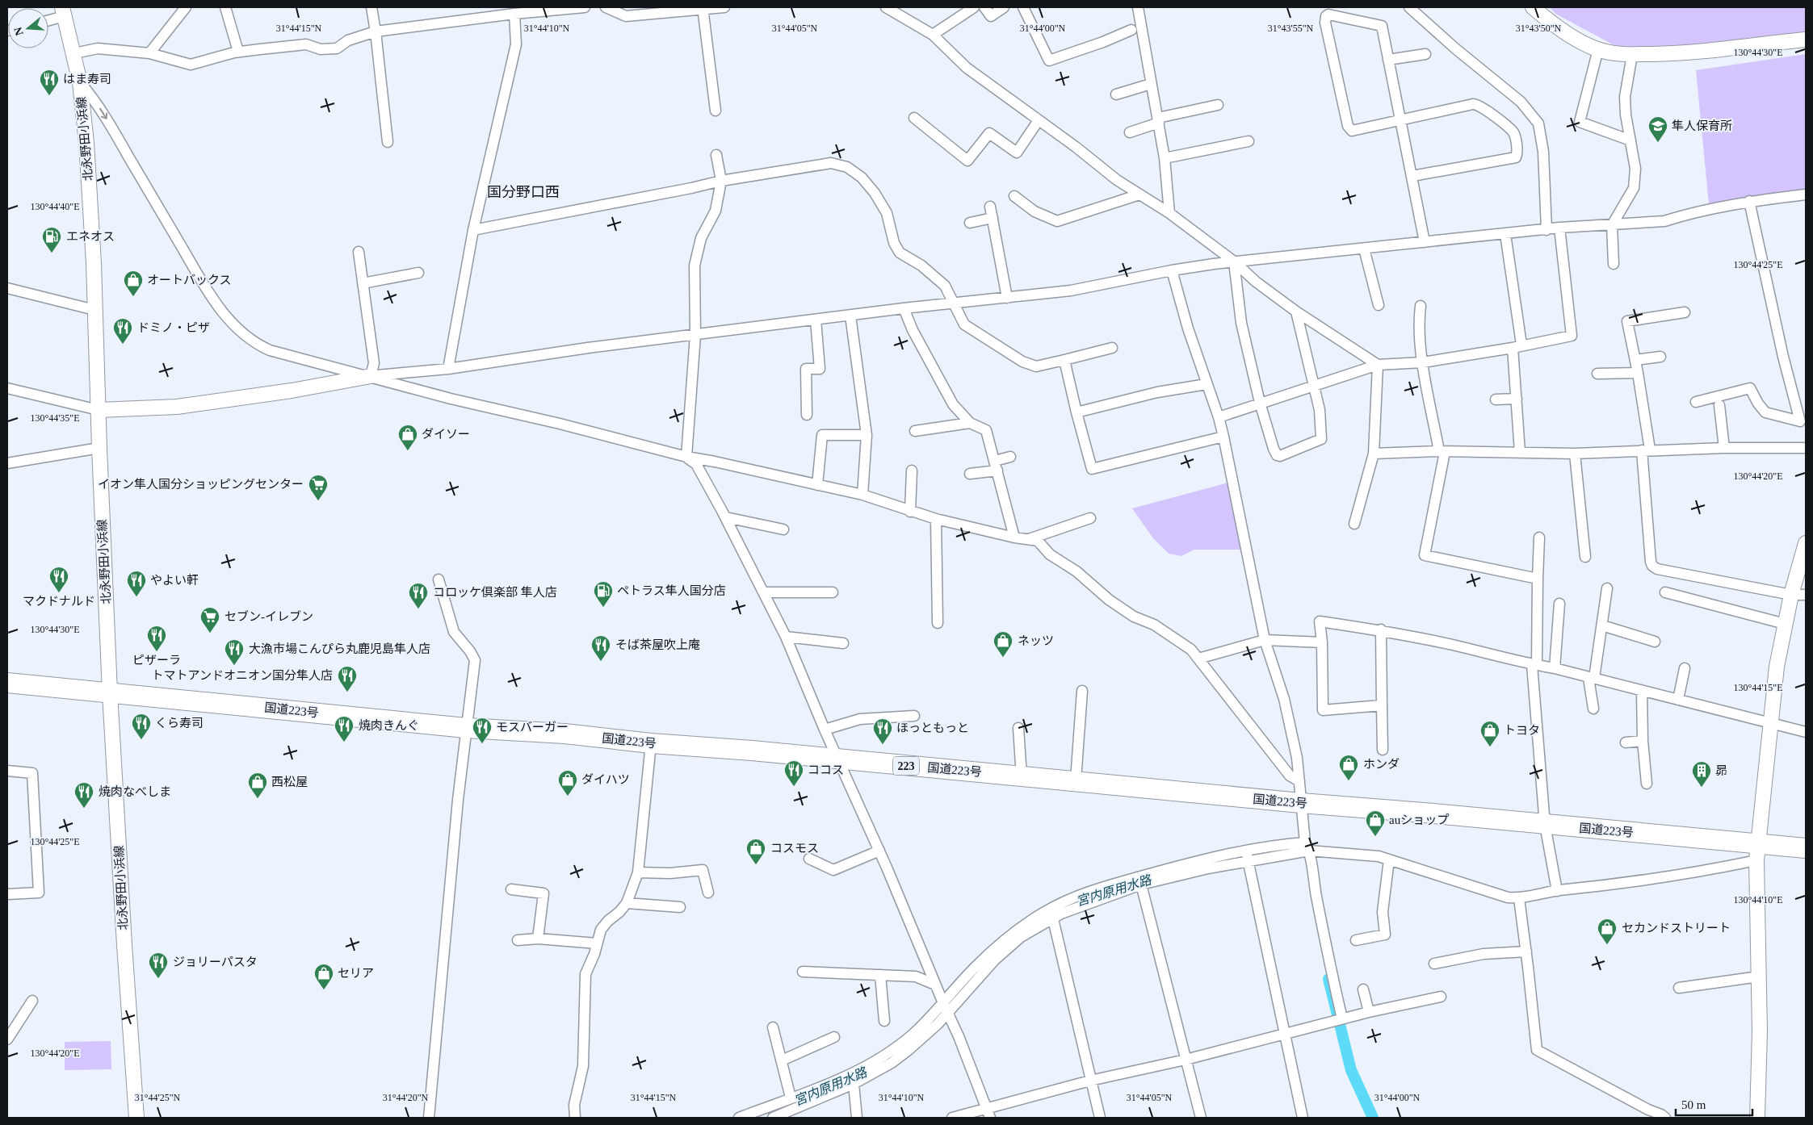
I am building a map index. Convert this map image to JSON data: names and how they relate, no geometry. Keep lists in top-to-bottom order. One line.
{"streets":{"highway":["国道223号","223"],"street":["北永野田小浜線"]},"crossings":[["北永野田小浜線","国道223号"]],"districts":["国分野口西"],"water":["宮内原用水路"],"places":{"restaurant":["はま寿司","ドミノ・ピザ","マクドナルド","やよい軒","コロッケ倶楽部 隼人店","ピザーラ","そば茶屋吹上庵","大漁市場こんぴら丸鹿児島隼人店","トマトアンドオニオン国分隼人店","くら寿司","焼肉きんぐ","モスバーガー","ほっともっと","ココス","焼肉なべしま","ジョリーパスタ"],"school or university":["隼人保育所"],"fuel station":["エネオス","ペトラス隼人国分店"],"shop":["オートバックス","ダイソー","ネッツ","トヨタ","ホンダ","ダイハツ","西松屋","auショップ","コスモス","セカンドストリート","セリア"],"supermarket":["イオン隼人国分ショッピングセンター","セブン-イレブン"],"building":["昴"]},"scale_bar":"50 m","north":"left","coordinates":["31°44'15\"N","31°44'10\"N","31°44'05\"N","31°44'00\"N","31°43'55\"N","31°43'50\"N","130°44'30\"E","130°44'40\"E","130°44'25\"E","130°44'35\"E","130°44'20\"E","130°44'15\"E","130°44'10\"E","31°44'25\"N","31°44'20\"N"]}
